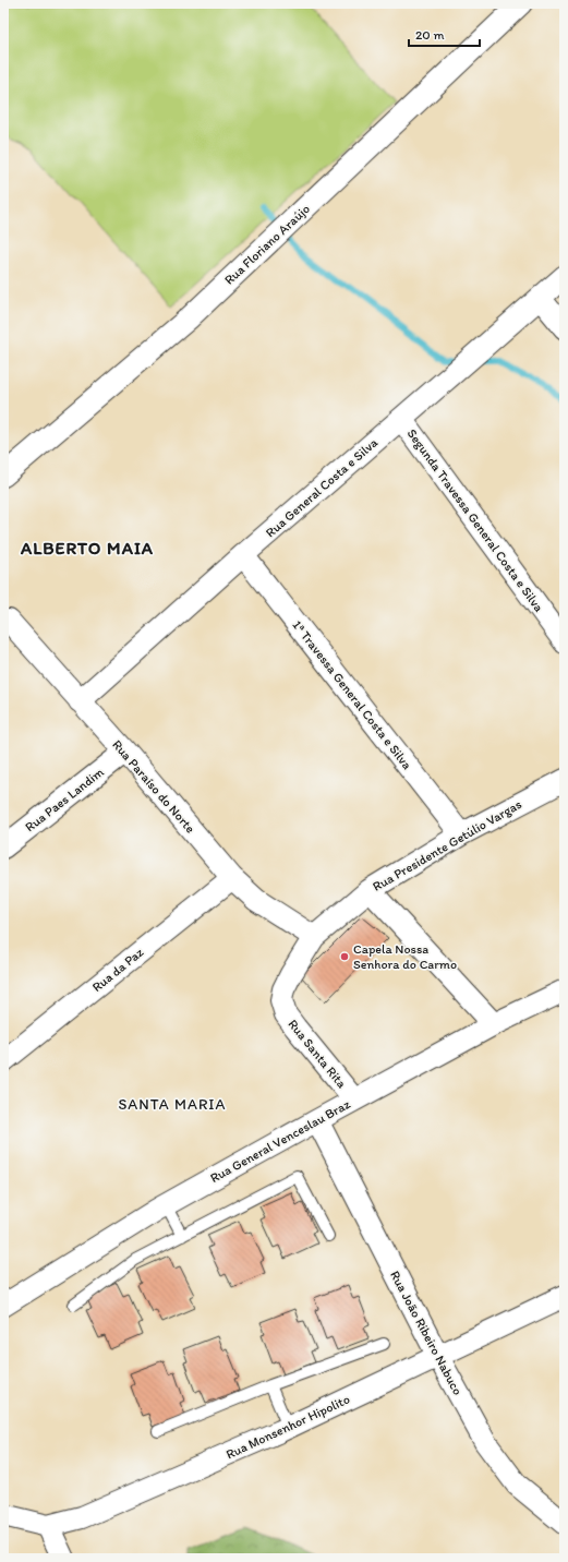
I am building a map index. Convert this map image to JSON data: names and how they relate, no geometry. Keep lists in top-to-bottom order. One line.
{"streets":{"street":["Rua Floriano Araújo","Rua General Costa e Silva","Segunda Travessa General Costa e Silva","1ª Travessa General Costa e Silva","Rua Paraíso do Norte","Rua Paes Landim","Rua Presidente Getúlio Vargas","Rua da Paz","Rua Santa Rita","Rua General Venceslau Braz","Rua João Ribeiro Nabuco","Rua Monsenhor Hipolito"]},"crossings":[["Rua General Costa e Silva","Segunda Travessa General Costa e Silva"],["Rua General Costa e Silva","1ª Travessa General Costa e Silva"],["Rua General Costa e Silva","Rua Paraíso do Norte"],["1ª Travessa General Costa e Silva","Rua Presidente Getúlio Vargas"],["Rua Paraíso do Norte","Rua Paes Landim"],["Rua Paraíso do Norte","Rua Presidente Getúlio Vargas"],["Rua Paraíso do Norte","Rua da Paz"],["Rua Paraíso do Norte","Rua Santa Rita"],["Rua Presidente Getúlio Vargas","Rua Santa Rita"],["Rua Santa Rita","Rua General Venceslau Braz"],["Rua General Venceslau Braz","Rua João Ribeiro Nabuco"],["Rua João Ribeiro Nabuco","Rua Monsenhor Hipolito"]],"districts":["ALBERTO MAIA","SANTA MARIA"],"places":["Capela Nossa Senhora do Carmo"],"scale_bar":"20 m"}
